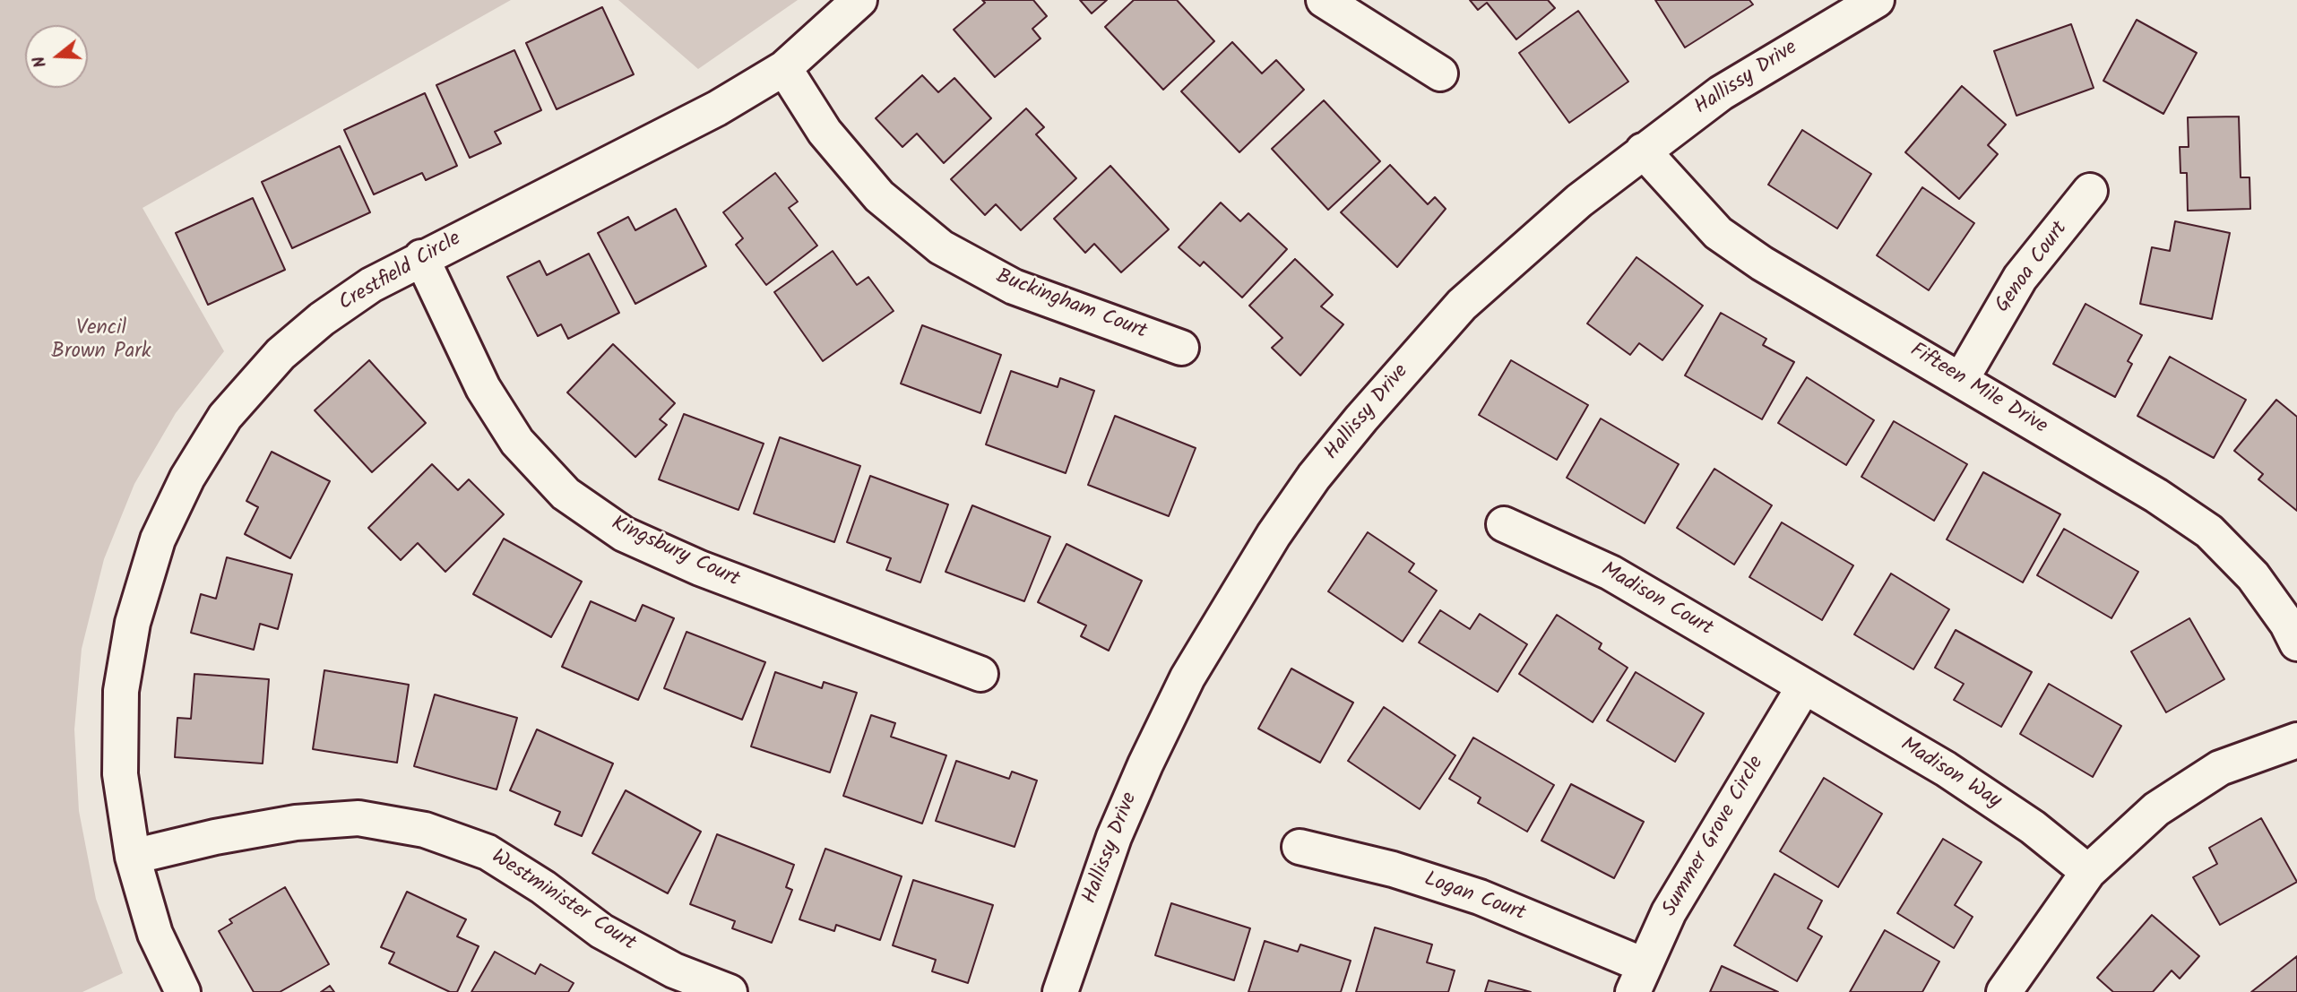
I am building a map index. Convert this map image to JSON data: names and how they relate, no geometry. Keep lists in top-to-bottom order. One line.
{"streets":{"street":["Hallissy Drive","Genoa Court","Crestfield Circle","Buckingham Court","Fifteen Mile Drive","Kingsbury Court","Madison Court","Madison Way","Summer Grove Circle","Logan Court","Westminister Court"]},"crossings":[["Hallissy Drive","Fifteen Mile Drive"],["Genoa Court","Fifteen Mile Drive"],["Crestfield Circle","Buckingham Court"],["Crestfield Circle","Kingsbury Court"],["Crestfield Circle","Westminister Court"],["Madison Court","Madison Way"],["Madison Court","Summer Grove Circle"],["Madison Way","Summer Grove Circle"],["Summer Grove Circle","Logan Court"]],"parks":["Vencil Brown Park"],"north":"left"}
